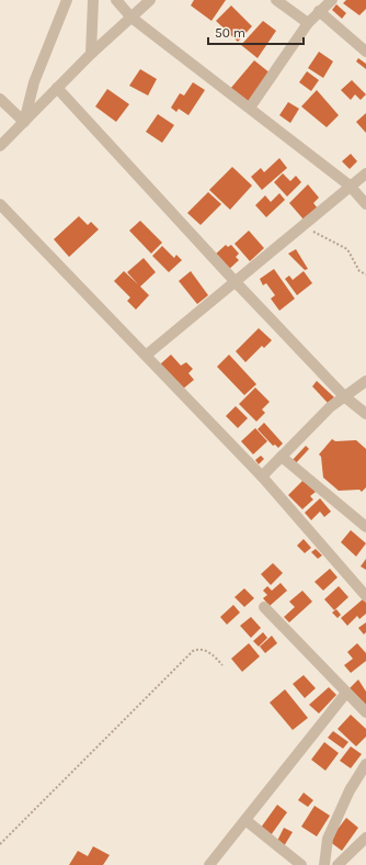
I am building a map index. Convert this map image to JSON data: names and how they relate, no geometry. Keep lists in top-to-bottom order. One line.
{"scale_bar":"50 m"}
